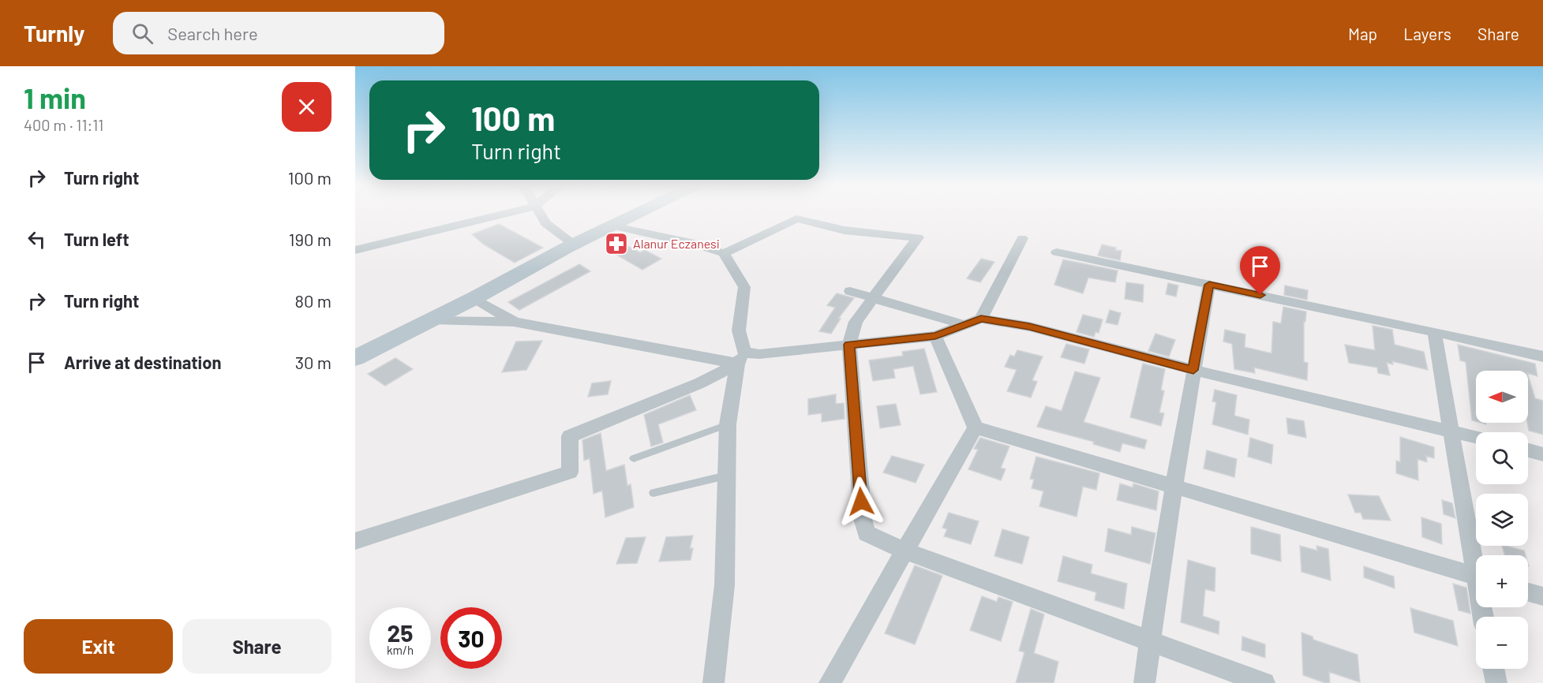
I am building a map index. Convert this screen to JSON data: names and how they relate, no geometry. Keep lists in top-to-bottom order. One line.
{"places":{"pharmacy":["Alanur Eczanesi"]},"north":"left","page":{"header":"Turnly","search":"Search here","nav":["Map","Layers","Share"],"heading":["1 min","400 m · 11:11"],"turn":["100 m","Turn right"],"list":[{"name":"Turn right","value":"100 m"},{"name":"Turn left","value":"190 m"},{"name":"Turn right","value":"80 m"},{"name":"Arrive at destination","value":"30 m"}],"map_buttons":["+","−"],"speed":"25 km/h","limit":"30","buttons":["Exit","Share"]}}
